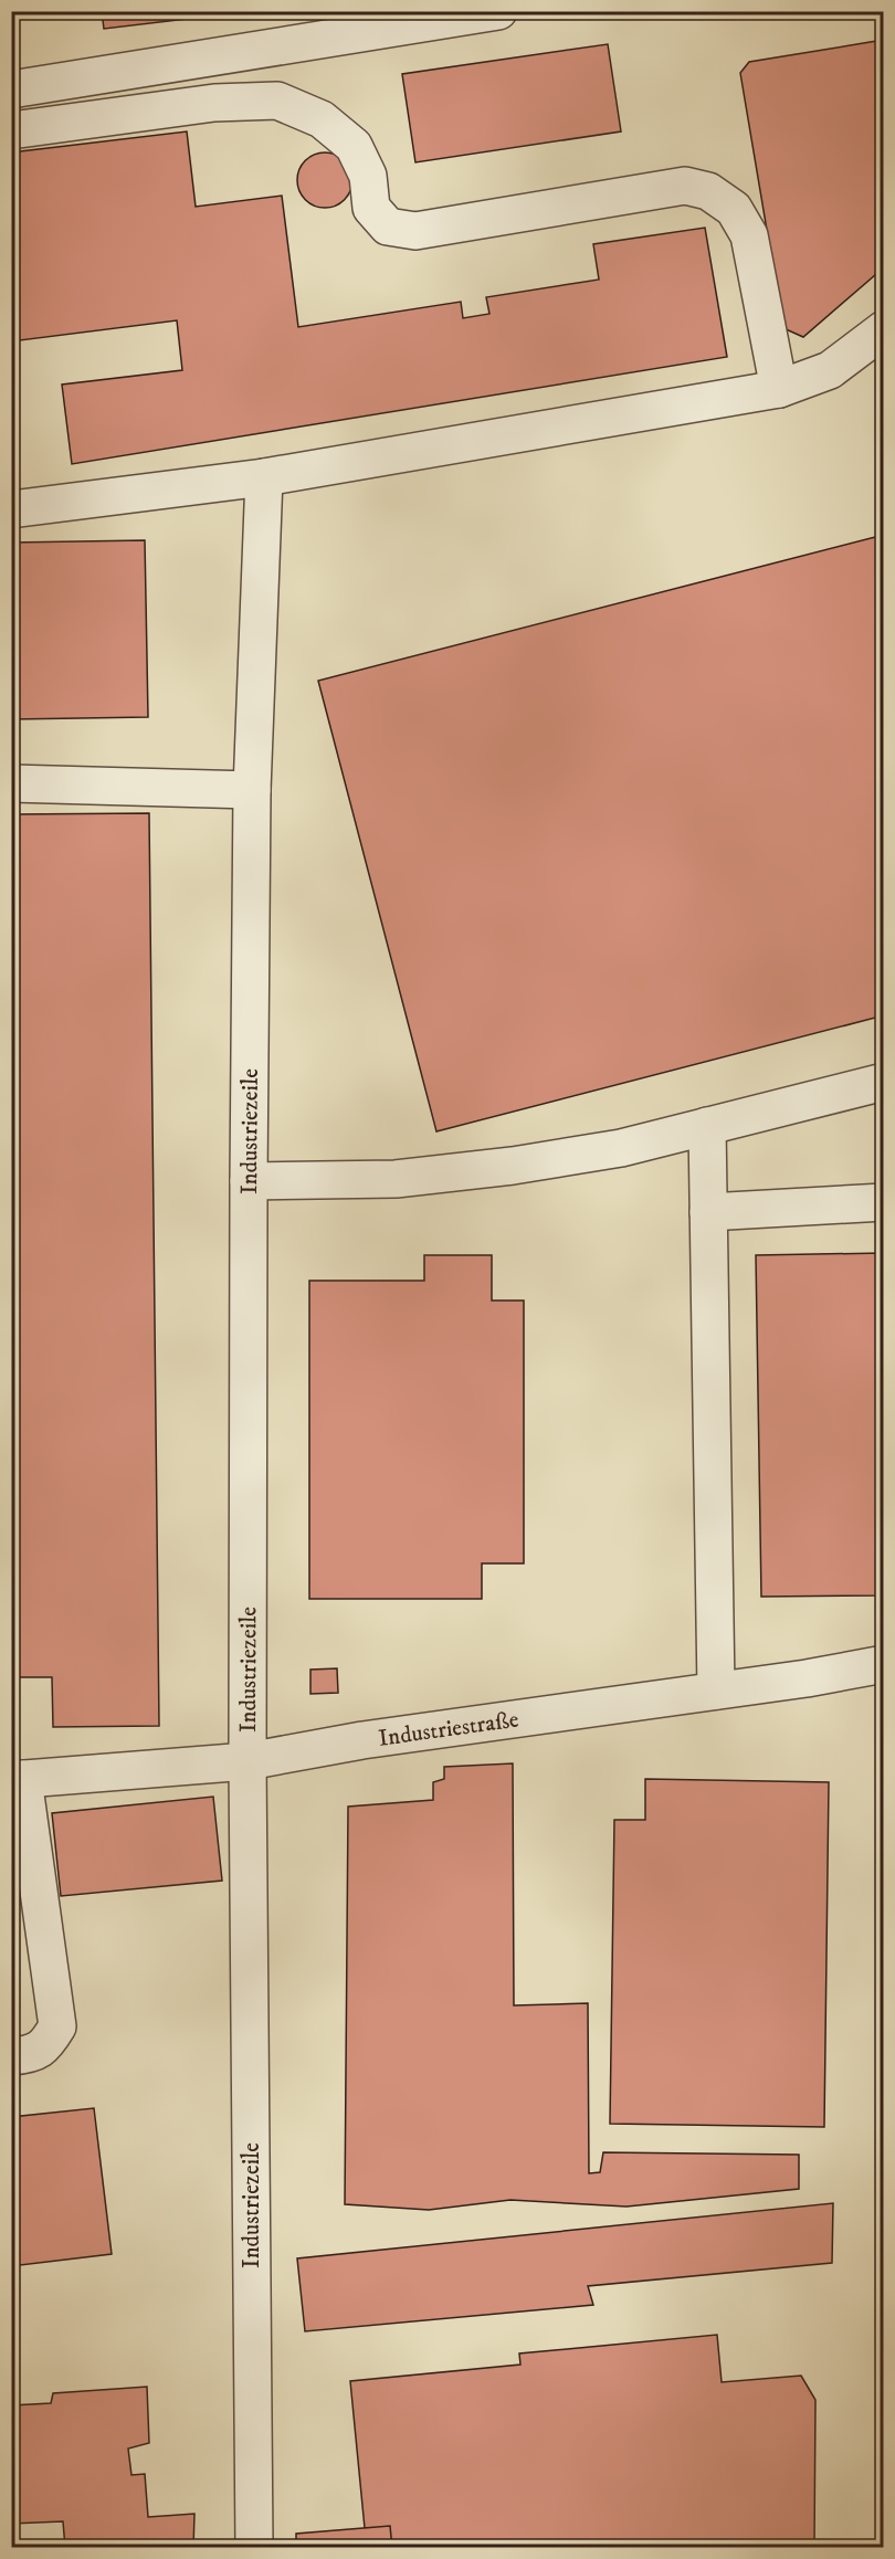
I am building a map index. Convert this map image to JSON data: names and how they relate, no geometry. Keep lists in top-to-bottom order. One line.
{"streets":{"street":["Industriezeile","Industriestraße"]},"crossings":[["Industriezeile","Industriestraße"]]}
